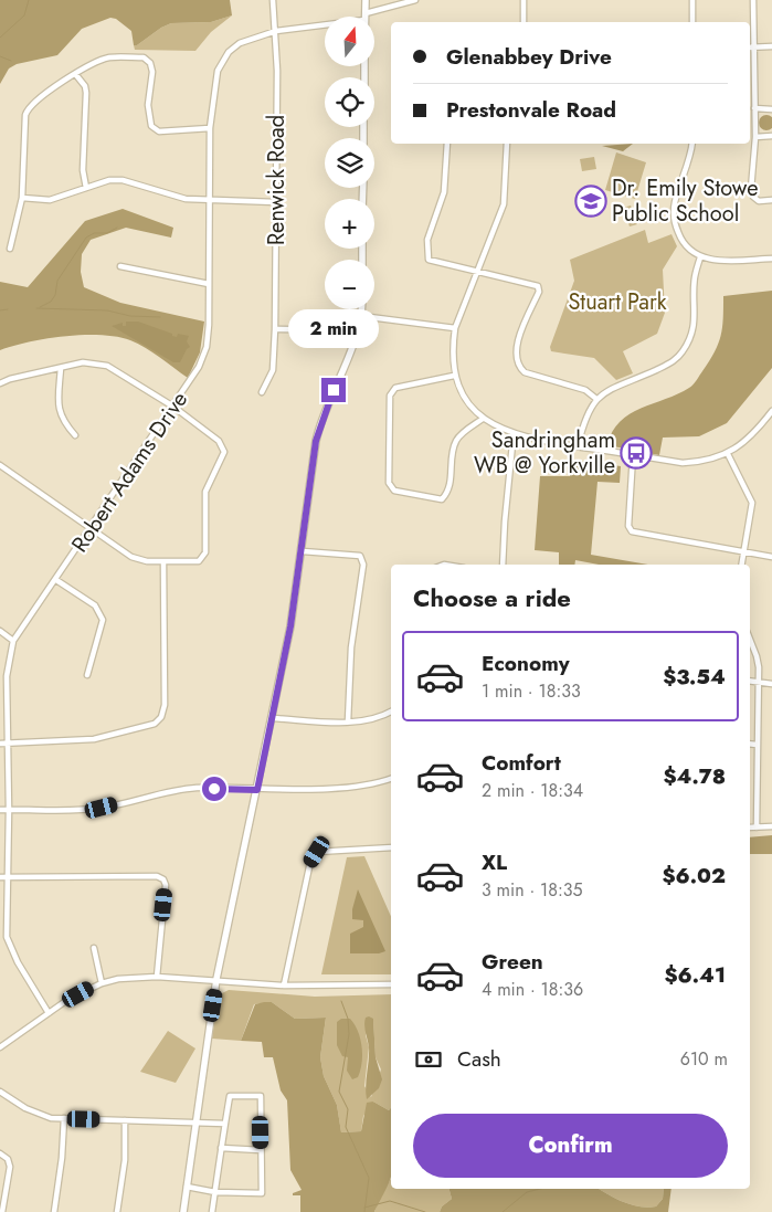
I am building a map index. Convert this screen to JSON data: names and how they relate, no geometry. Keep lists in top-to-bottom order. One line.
{"streets":{"street":["Renwick Road","Robert Adams Drive"]},"crossings":[["Renwick Road","Robert Adams Drive"]],"parks":["Stuart Park"],"places":{"school or university":["Dr. Emily Stowe Public School"],"bus stop":["Sandringham WB @ Yorkville"]},"north":"top","page":{"map_buttons":["+","−"],"banner":["Glenabbey Drive","Prestonvale Road"],"bubble":"2 min","heading":"Choose a ride","list":[{"name":"Economy","note":"1 min · 18:33","value":"$3.54"},{"name":"Comfort","note":"2 min · 18:34","value":"$4.78"},{"name":"XL","note":"3 min · 18:35","value":"$6.02"},{"name":"Green","note":"4 min · 18:36","value":"$6.41"}],"pay":["Cash","610 m"],"buttons":"Confirm"}}
